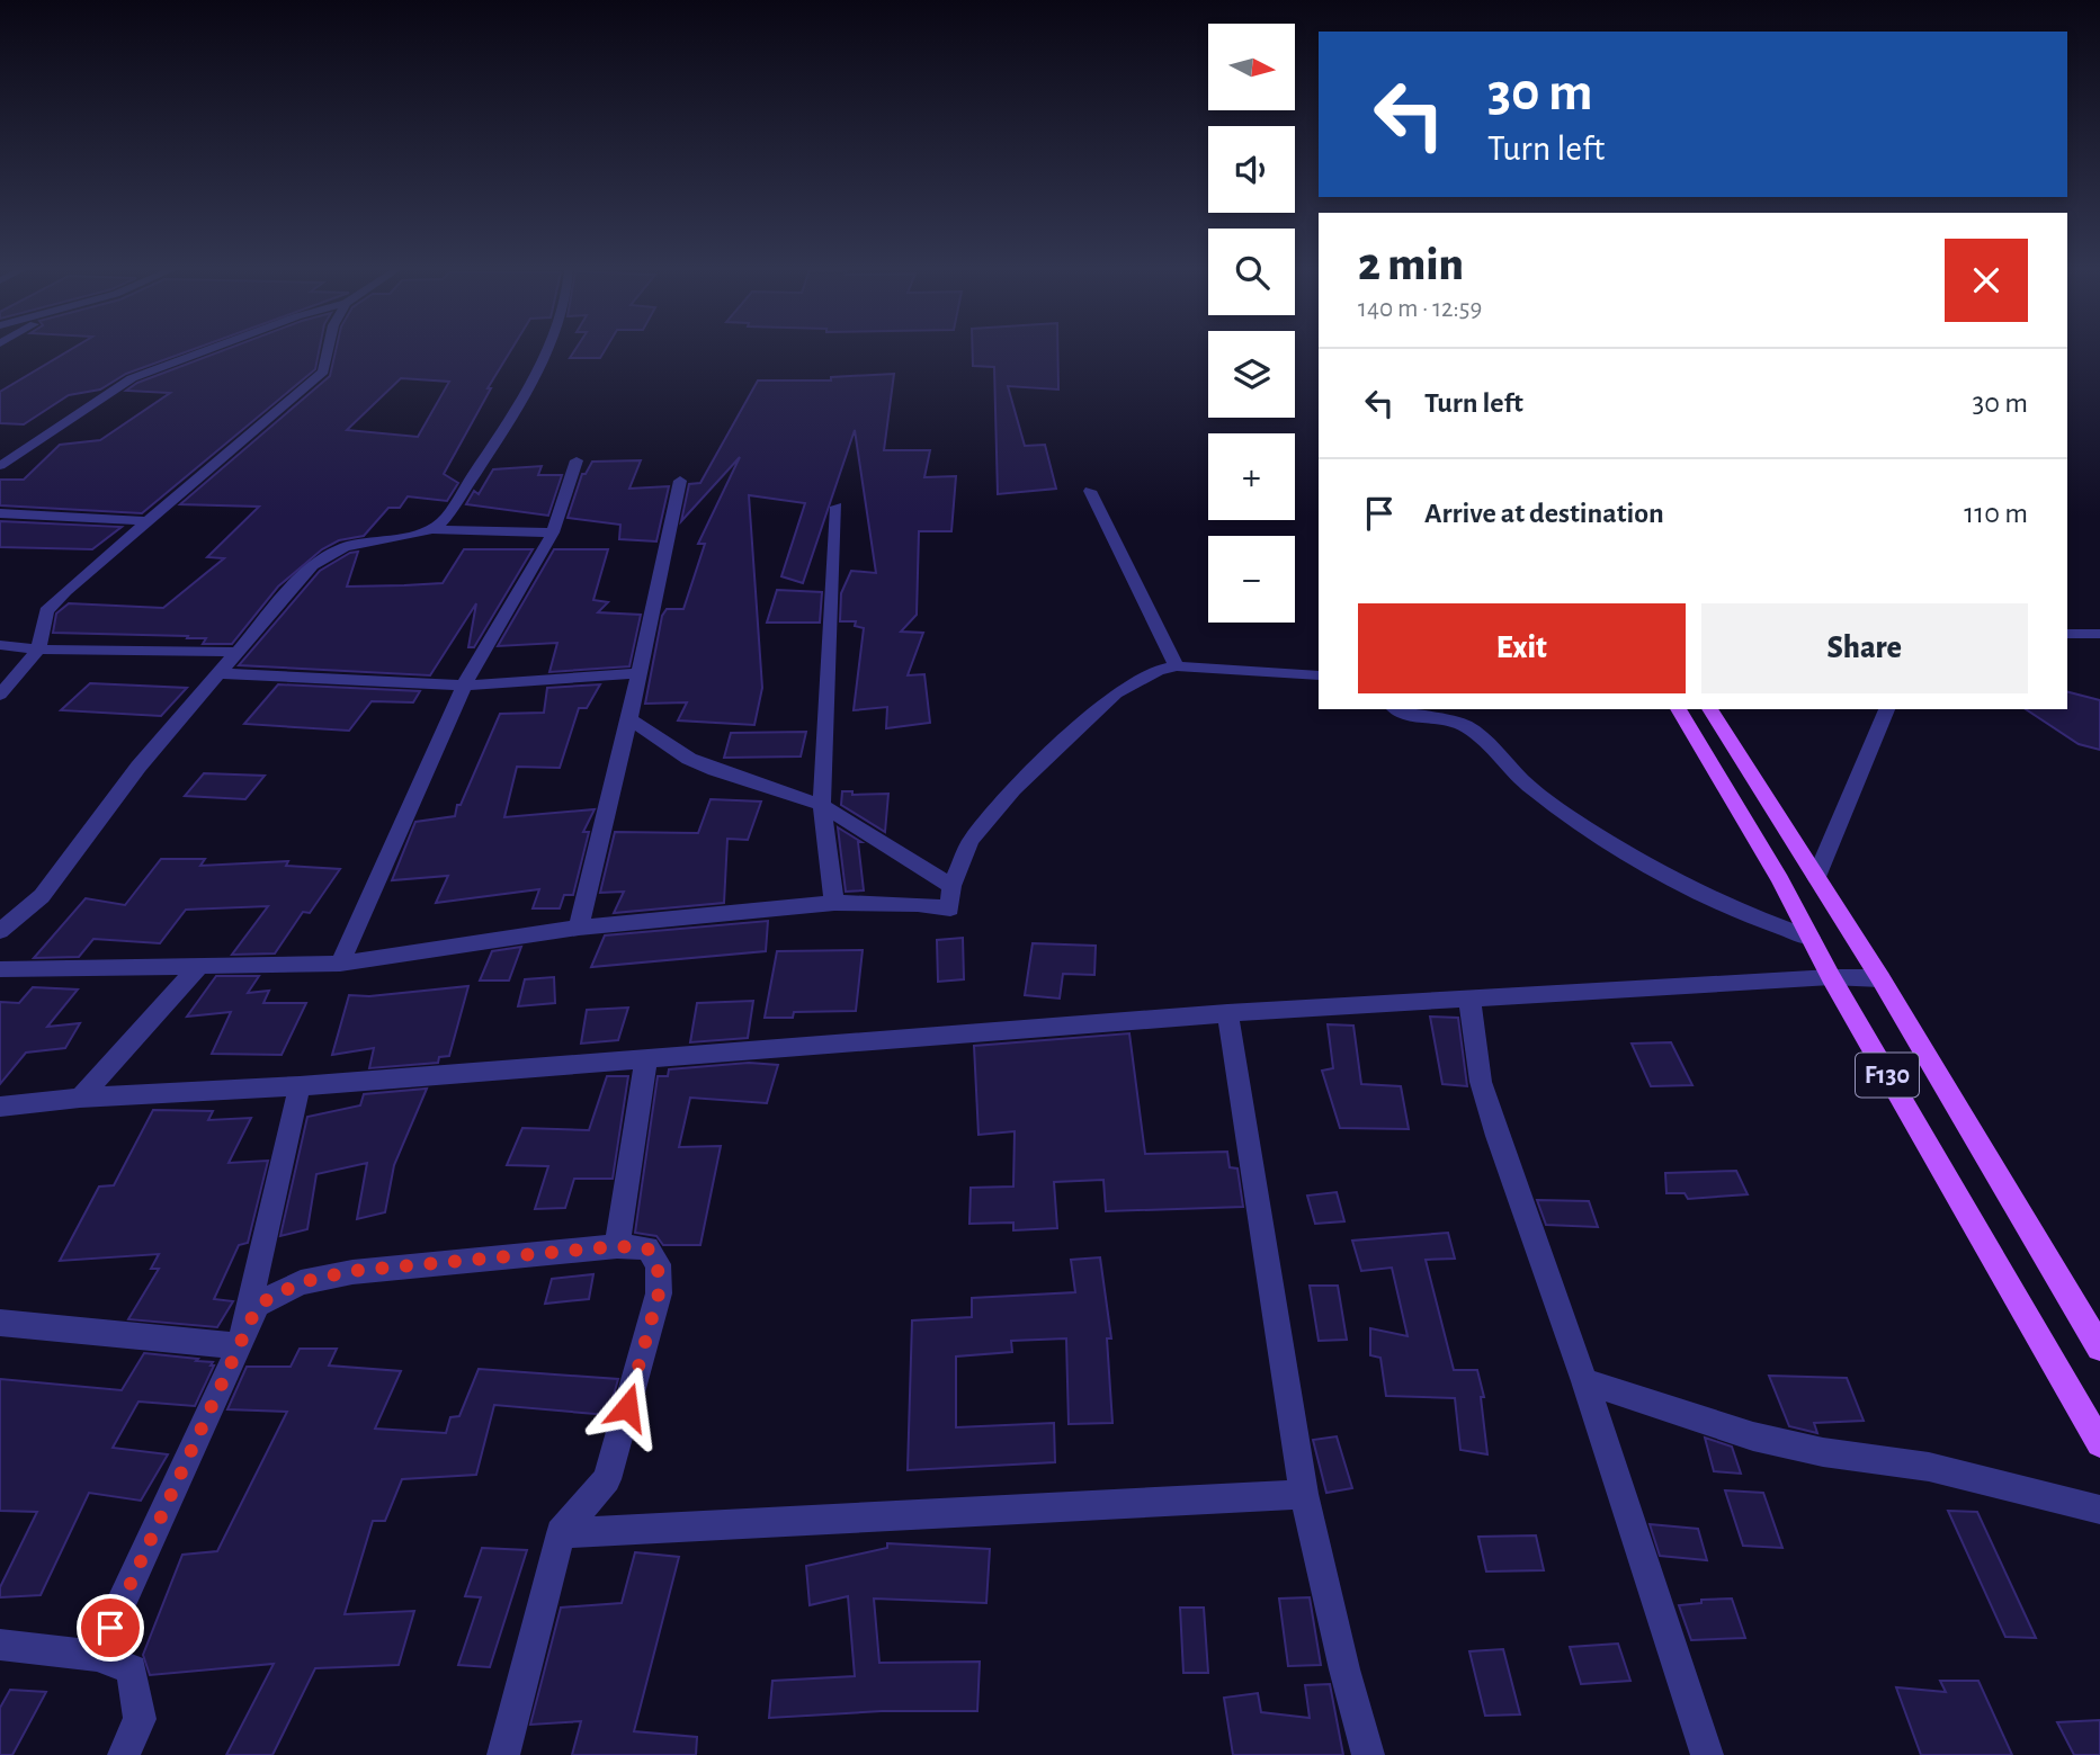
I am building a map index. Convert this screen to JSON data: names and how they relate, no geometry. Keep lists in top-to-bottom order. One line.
{"streets":{"main road":["F130"]},"north":"right","page":{"map_buttons":["+","−"],"turn":["30 m","Turn left"],"heading":["2 min","140 m · 12:59"],"list":[{"name":"Turn left","value":"30 m"},{"name":"Arrive at destination","value":"110 m"}],"buttons":["Exit","Share"]}}
